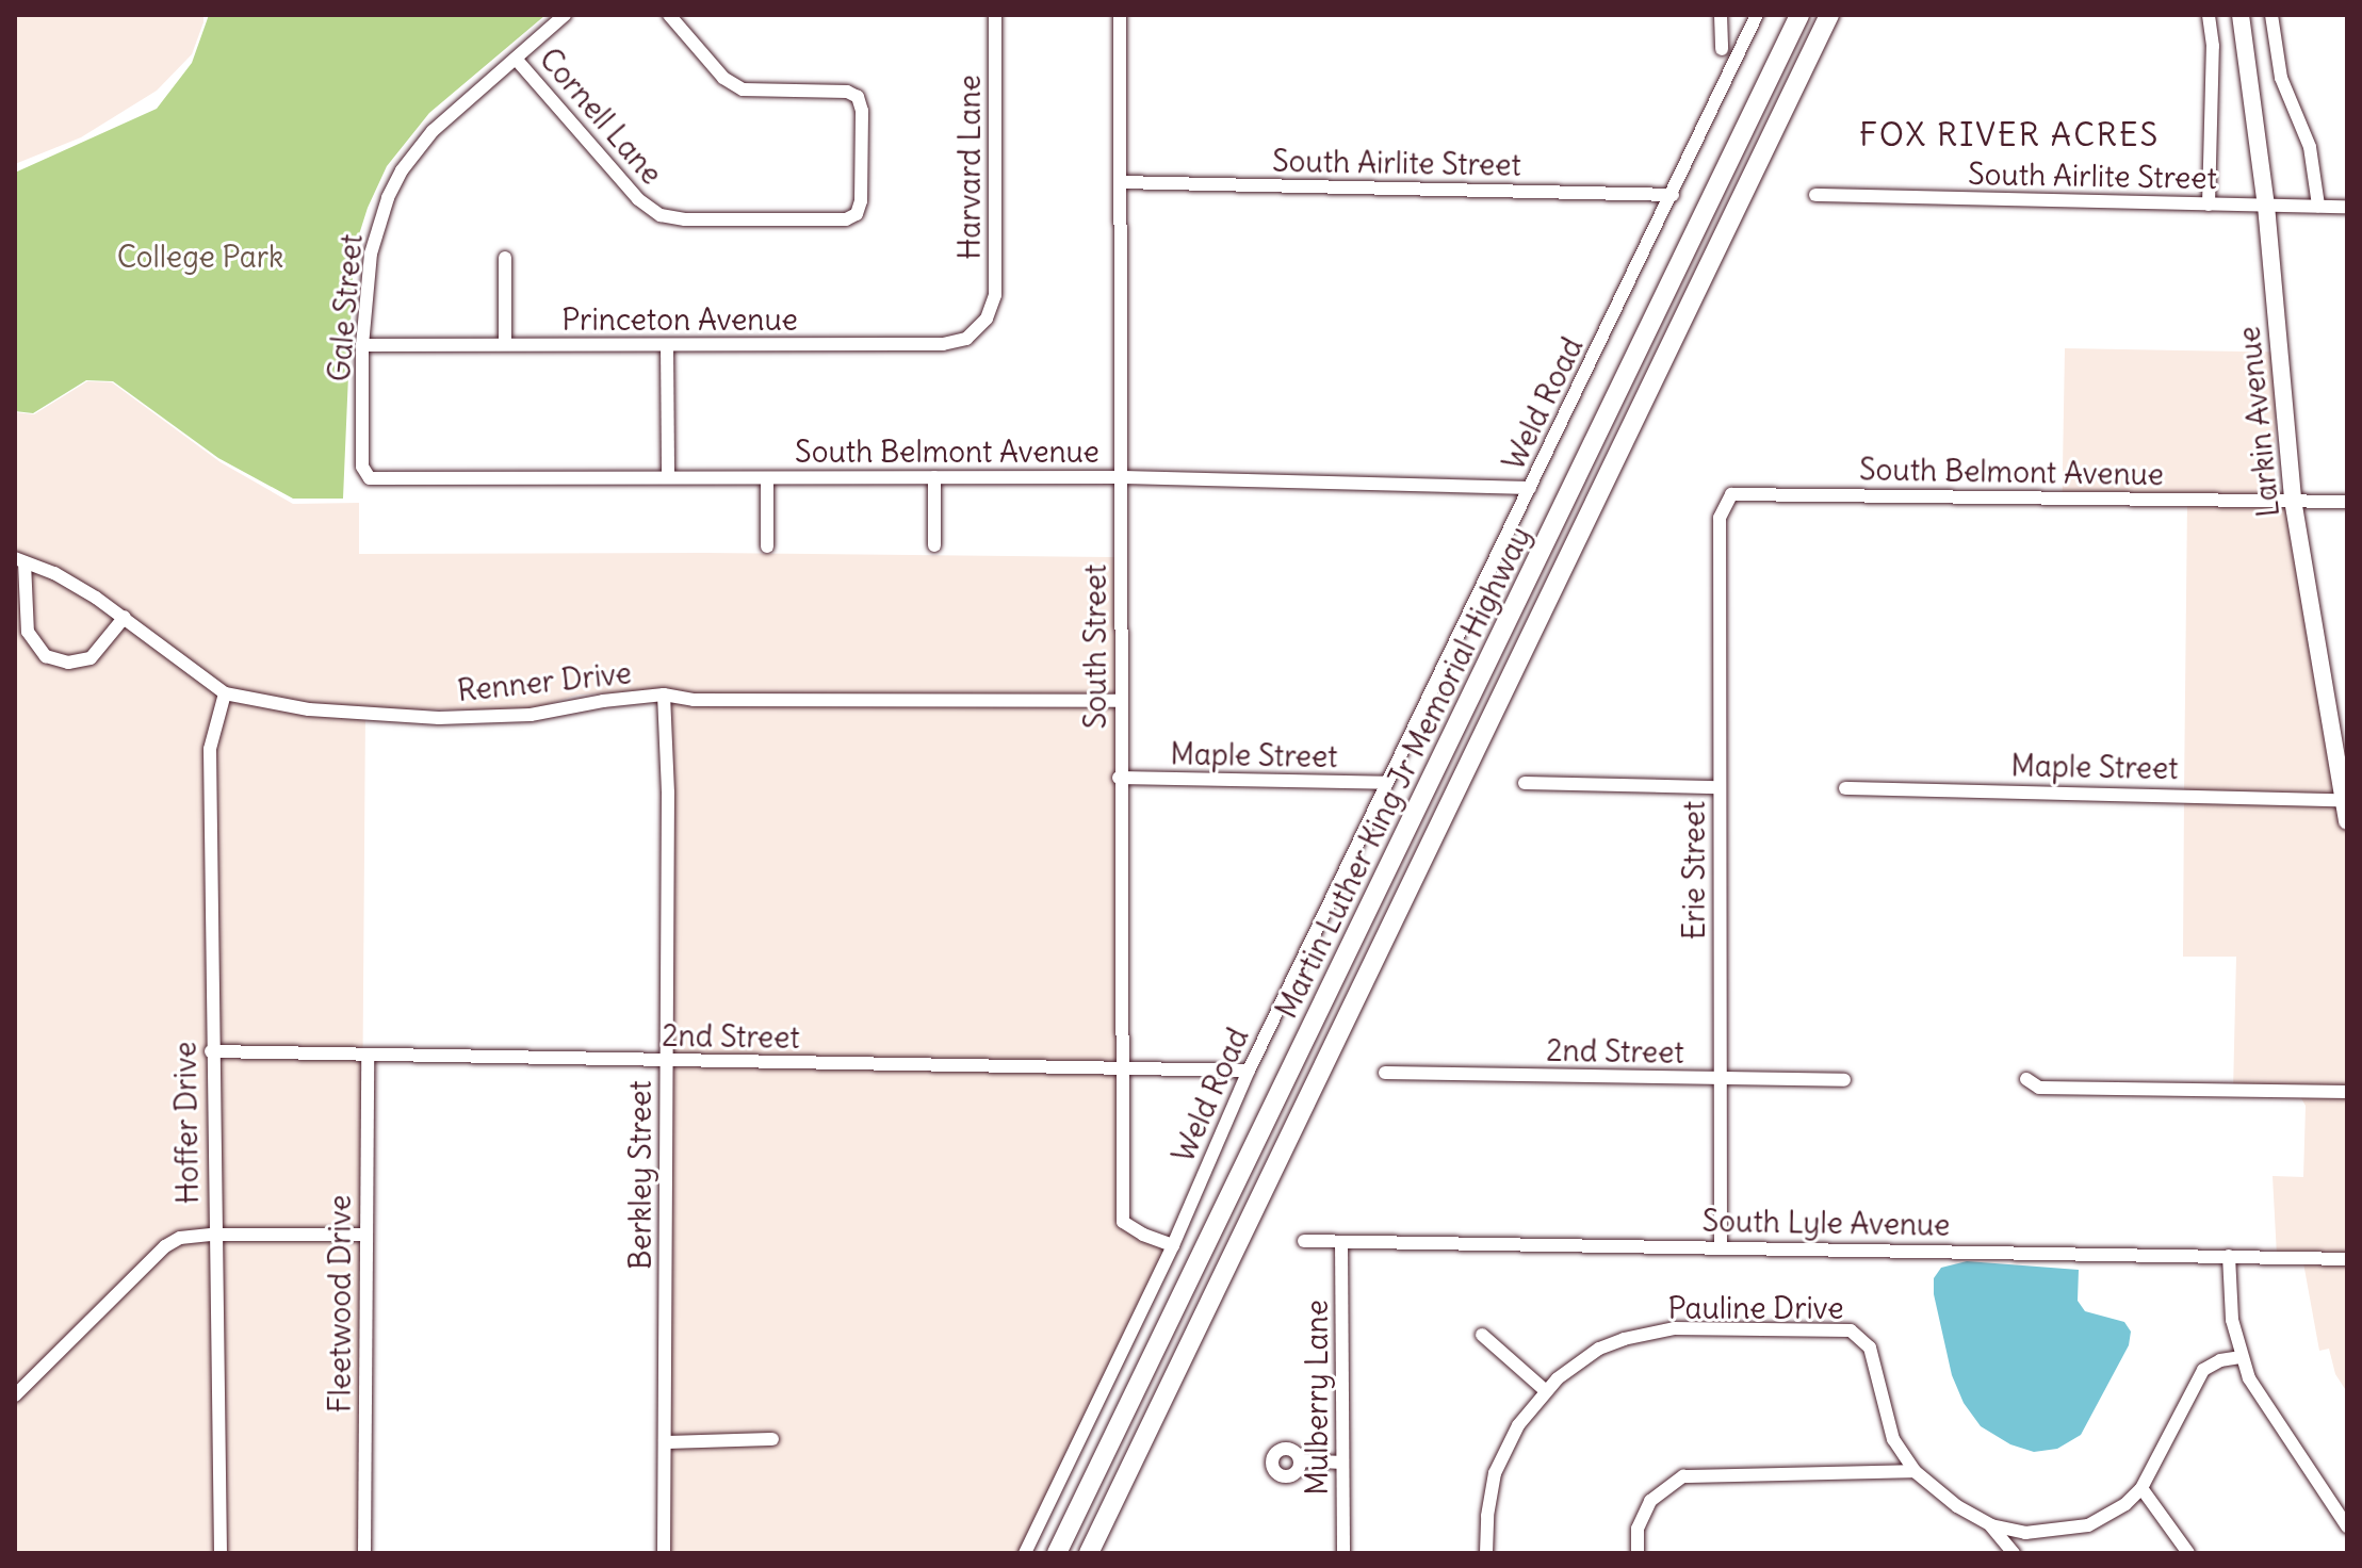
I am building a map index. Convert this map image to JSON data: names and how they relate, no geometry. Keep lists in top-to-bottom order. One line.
{"streets":{"highway":["Martin Luther King Jr Memorial Highway"],"main road":["Larkin Avenue"],"street":["Cornell Lane","South Airlite Street","Harvard Lane","Gale Street","Princeton Avenue","Weld Road","South Belmont Avenue","South Street","Renner Drive","Maple Street","Erie Street","2nd Street","Hoffer Drive","Berkley Street","South Lyle Avenue","Fleetwood Drive","Pauline Drive","Mulberry Lane"]},"crossings":[["Cornell Lane","Gale Street"],["South Airlite Street","Weld Road"],["South Airlite Street","Larkin Avenue"],["South Airlite Street","South Street"],["Harvard Lane","Princeton Avenue"],["Gale Street","Princeton Avenue"],["Gale Street","South Belmont Avenue"],["Weld Road","South Belmont Avenue"],["Weld Road","South Street"],["Weld Road","Maple Street"],["Weld Road","2nd Street"],["Larkin Avenue","South Belmont Avenue"],["Larkin Avenue","Maple Street"],["South Belmont Avenue","South Street"],["South Belmont Avenue","Erie Street"],["South Street","Renner Drive"],["South Street","Maple Street"],["South Street","2nd Street"],["Renner Drive","Hoffer Drive"],["Renner Drive","Berkley Street"],["Erie Street","2nd Street"],["Erie Street","South Lyle Avenue"],["2nd Street","Hoffer Drive"],["2nd Street","Berkley Street"],["2nd Street","Fleetwood Drive"],["South Lyle Avenue","Mulberry Lane"]],"districts":["FOX RIVER ACRES"],"parks":["College Park"]}
